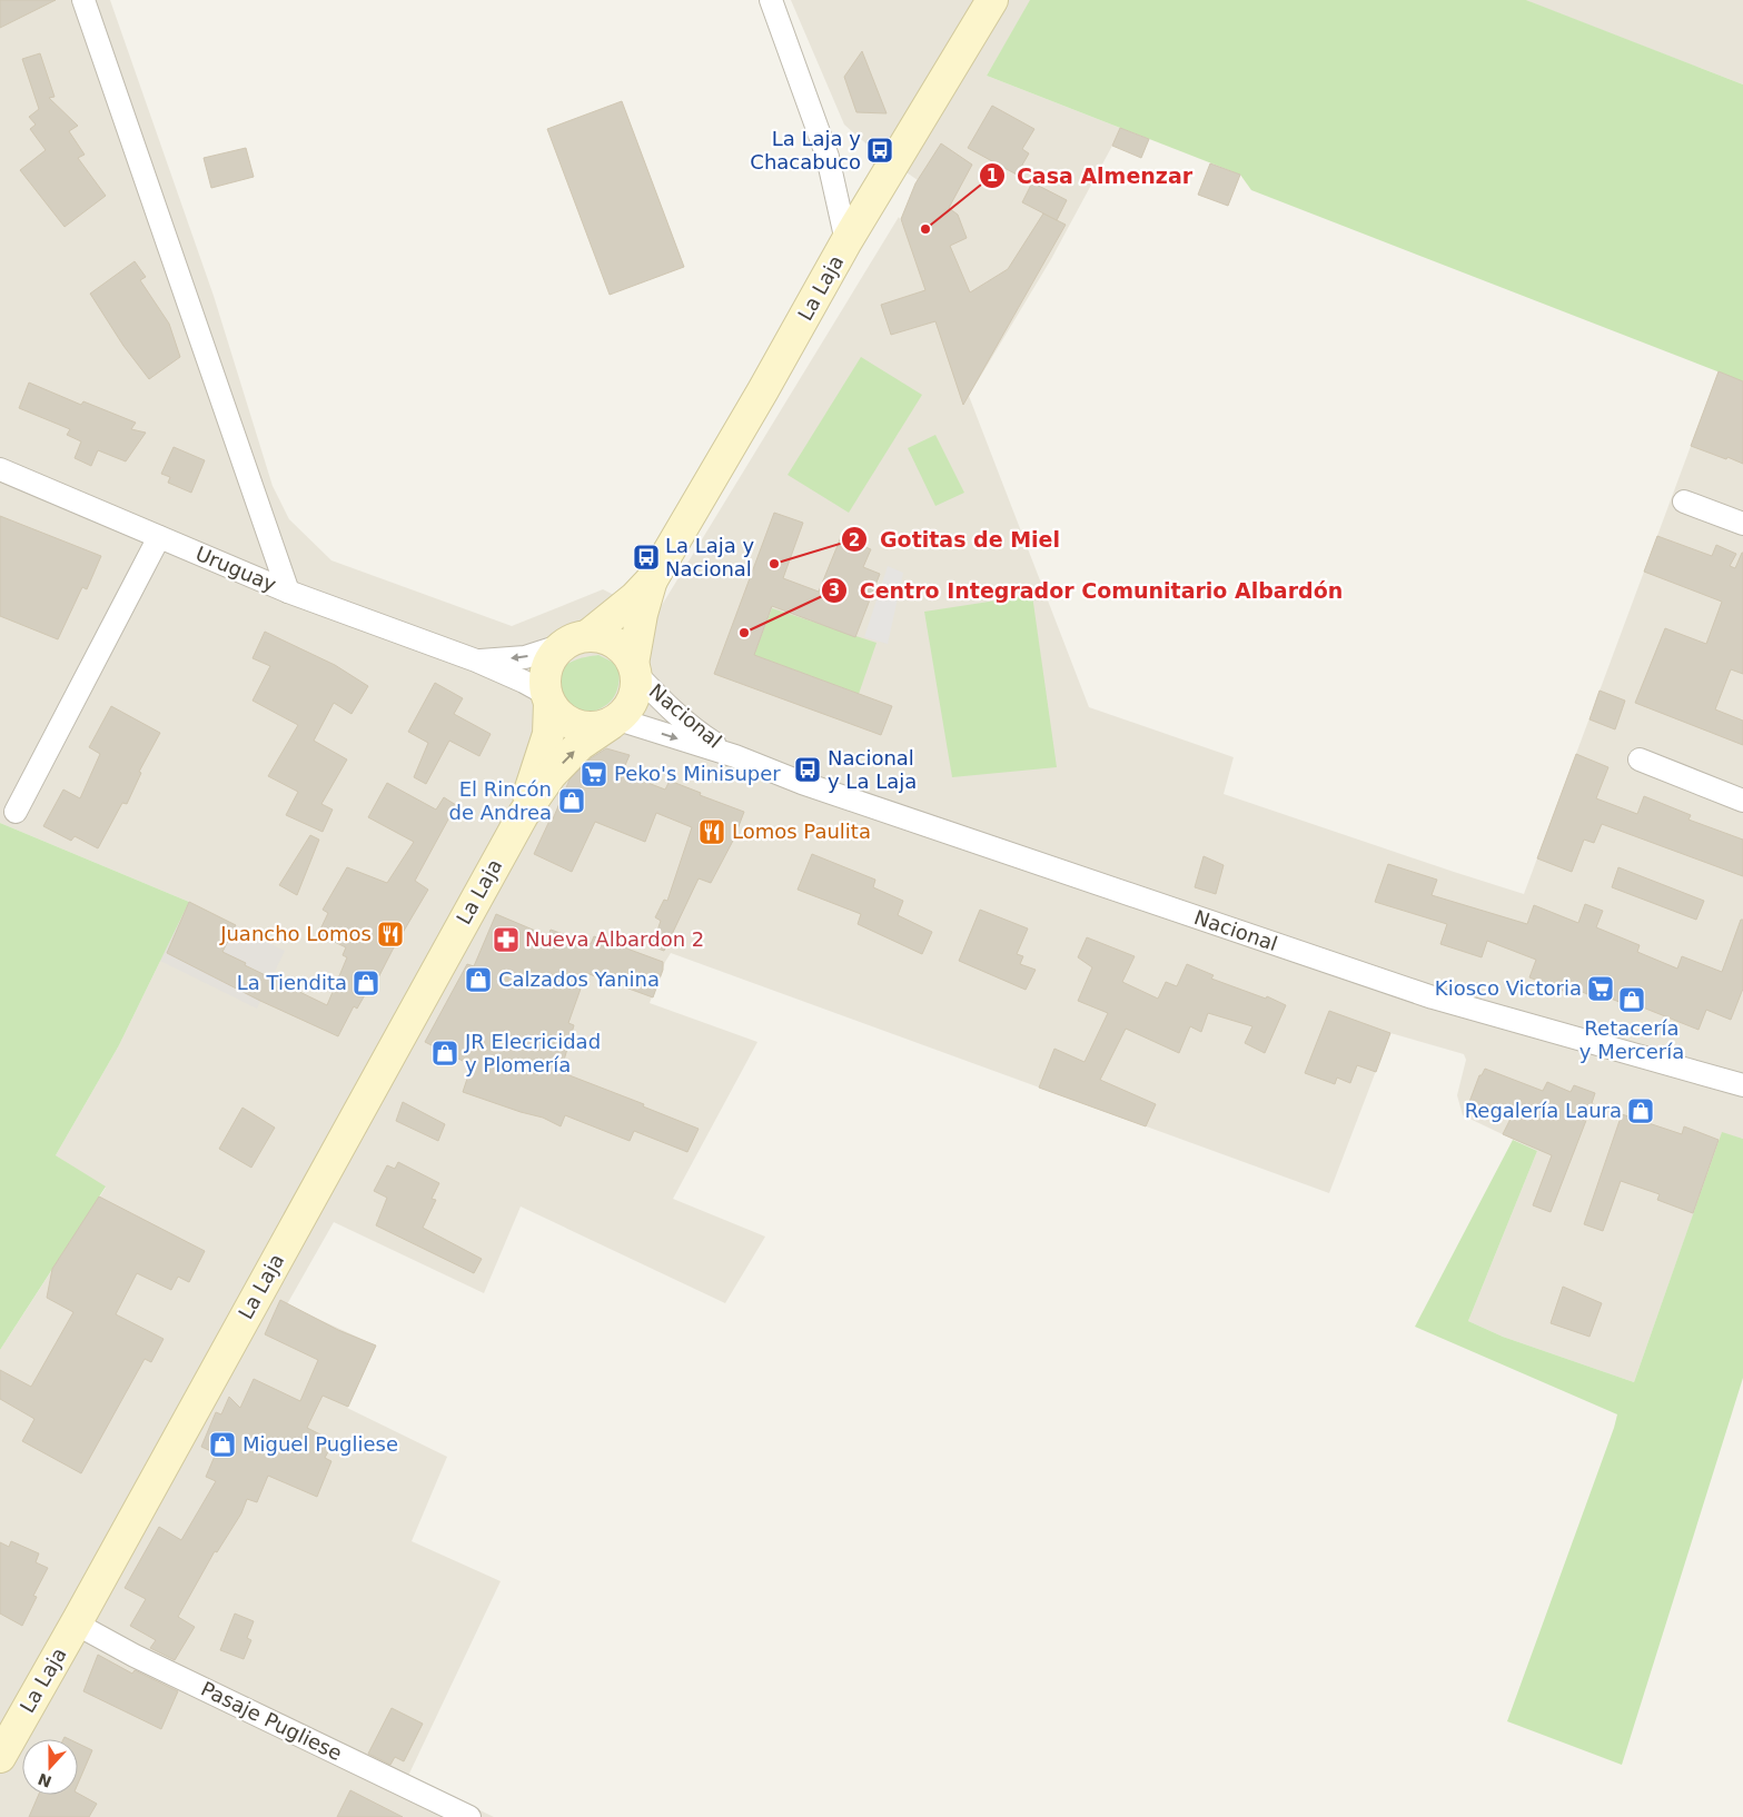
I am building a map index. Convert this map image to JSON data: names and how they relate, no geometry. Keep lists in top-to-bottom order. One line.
{"streets":{"main road":["La Laja"],"street":["Uruguay","Nacional","Pasaje Pugliese"]},"crossings":[["La Laja","Uruguay"],["La Laja","Nacional"],["La Laja","Pasaje Pugliese"],["Uruguay","Nacional"]],"places":{"bus stop":["La Laja y Chacabuco","La Laja y Nacional","Nacional y La Laja"],"other":["Casa Almenzar","Gotitas de Miel","Centro Integrador Comunitario Albardón"],"supermarket":["Peko's Minisuper","Kiosco Victoria"],"shop":["El Rincón de Andrea","Calzados Yanina","La Tiendita","Retacería y Mercería","JR Elecricidad y Plomería","Regalería Laura","Miguel Pugliese"],"restaurant":["Lomos Paulita","Juancho Lomos"],"pharmacy":["Nueva Albardon 2"]},"north":"bottom"}
